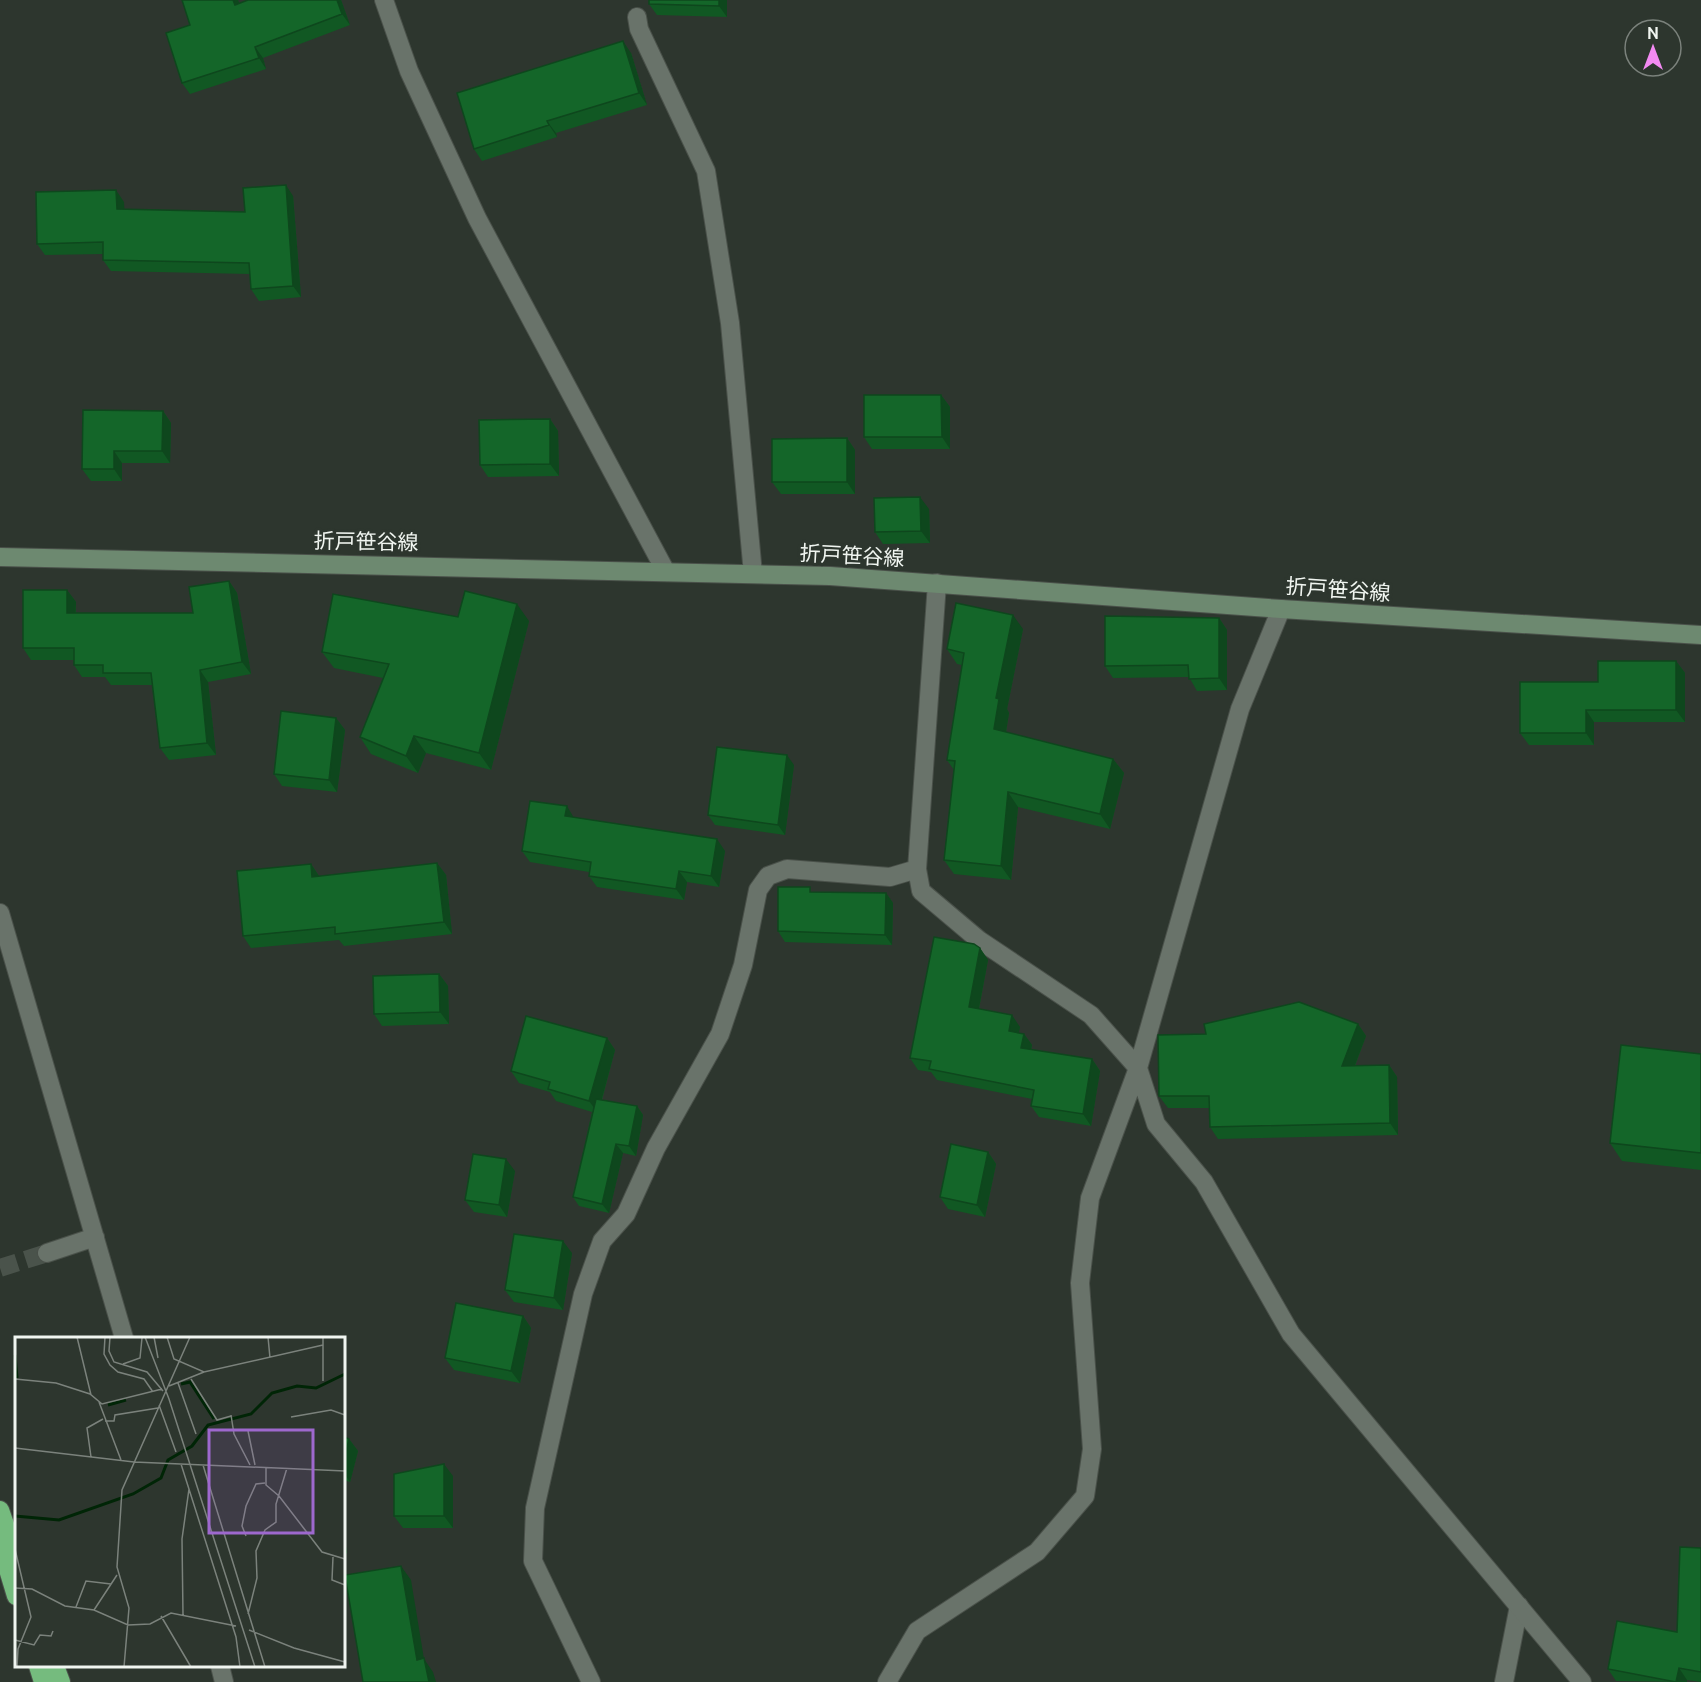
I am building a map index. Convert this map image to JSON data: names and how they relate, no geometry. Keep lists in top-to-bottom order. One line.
{"streets":{"main road":["折戸笹谷線"]},"north":"top"}
